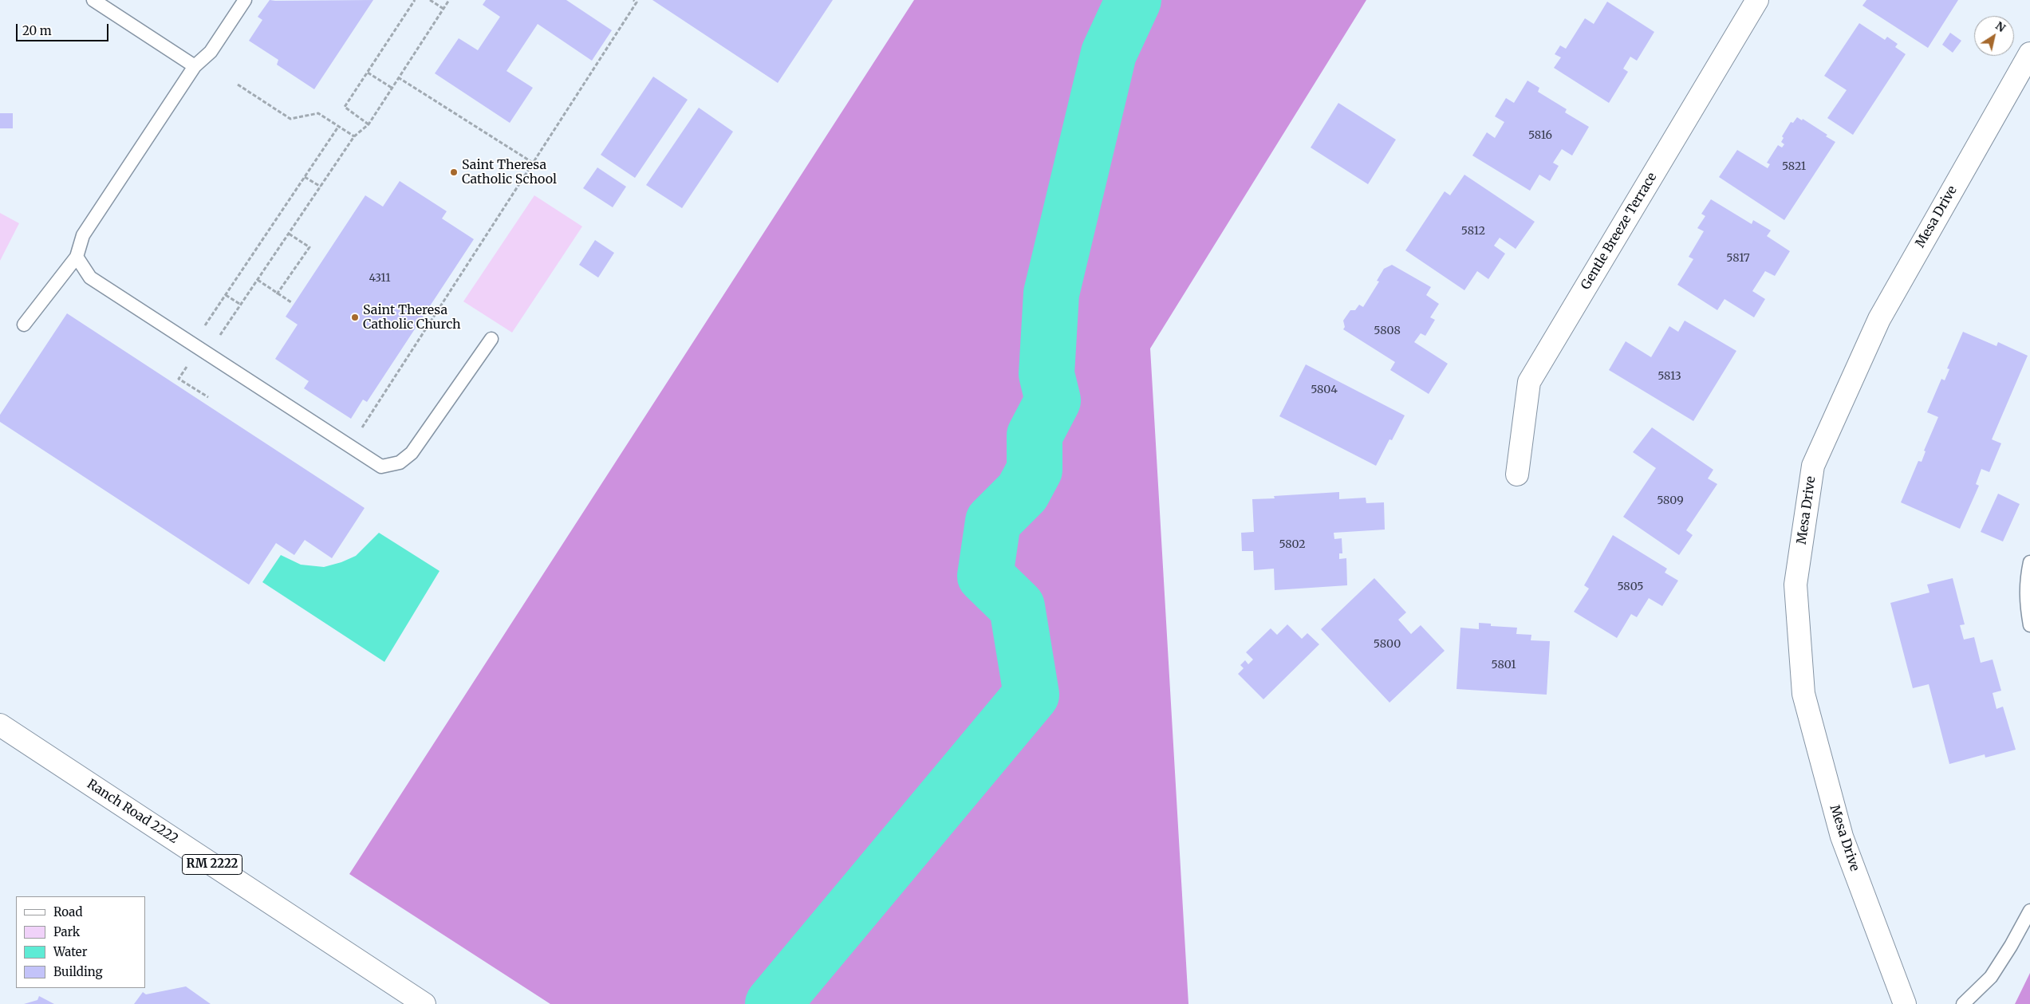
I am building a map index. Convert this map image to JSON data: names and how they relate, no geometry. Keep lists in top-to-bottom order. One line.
{"streets":{"street":["Mesa Drive","Gentle Breeze Terrace","Ranch Road 2222","RM 2222"]},"places":["Saint Theresa Catholic School","Saint Theresa Catholic Church"],"house_numbers":["5816","5821","5812","5817","4311","5808","5813","5804","5809","5802","5805","5800","5801"],"legend":["Road","Park","Water","Building"],"scale_bar":"20 m","north":"top right"}
